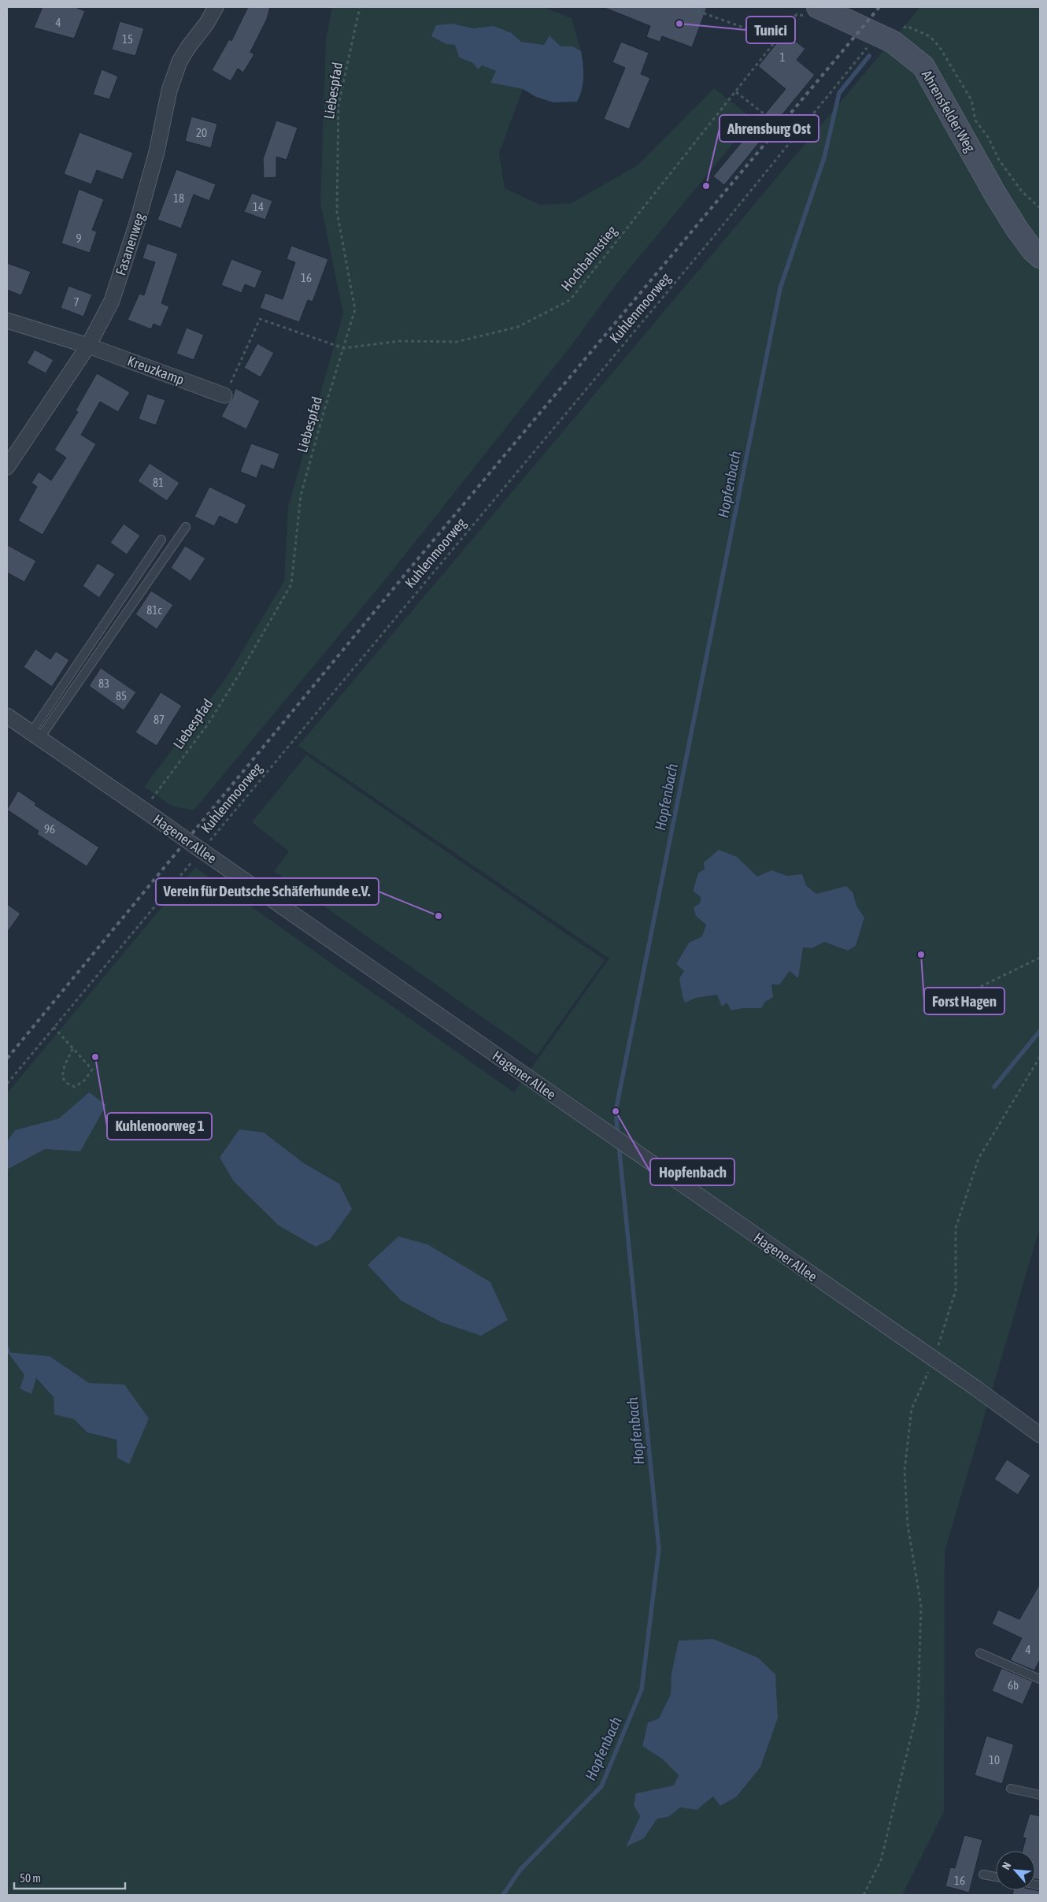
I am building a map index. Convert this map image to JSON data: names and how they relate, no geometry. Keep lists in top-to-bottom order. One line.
{"streets":{"street":["Ahrensfelder Weg","Fasanenweg","Kreuzkamp","Hagener Allee"],"path":["Liebespfad","Hochbahnstieg","Kuhlenmoorweg"]},"crossings":[["Liebespfad","Hochbahnstieg"],["Liebespfad","Hagener Allee"],["Ahrensfelder Weg","Kuhlenmoorweg"],["Fasanenweg","Kreuzkamp"],["Hochbahnstieg","Kreuzkamp"],["Kuhlenmoorweg","Hagener Allee"]],"water":["Hopfenbach"],"places":["Tunici","Ahrensburg Ost","Verein für Deutsche Schäferhunde e.V.","Forst Hagen","Kuhlenoorweg 1","Hopfenbach"],"house_numbers":["4","15","1","20","18","14","9","16","7","81","81c","83","85","87","96","4","6b","10","16"],"scale_bar":"50 m","north":"top left"}
